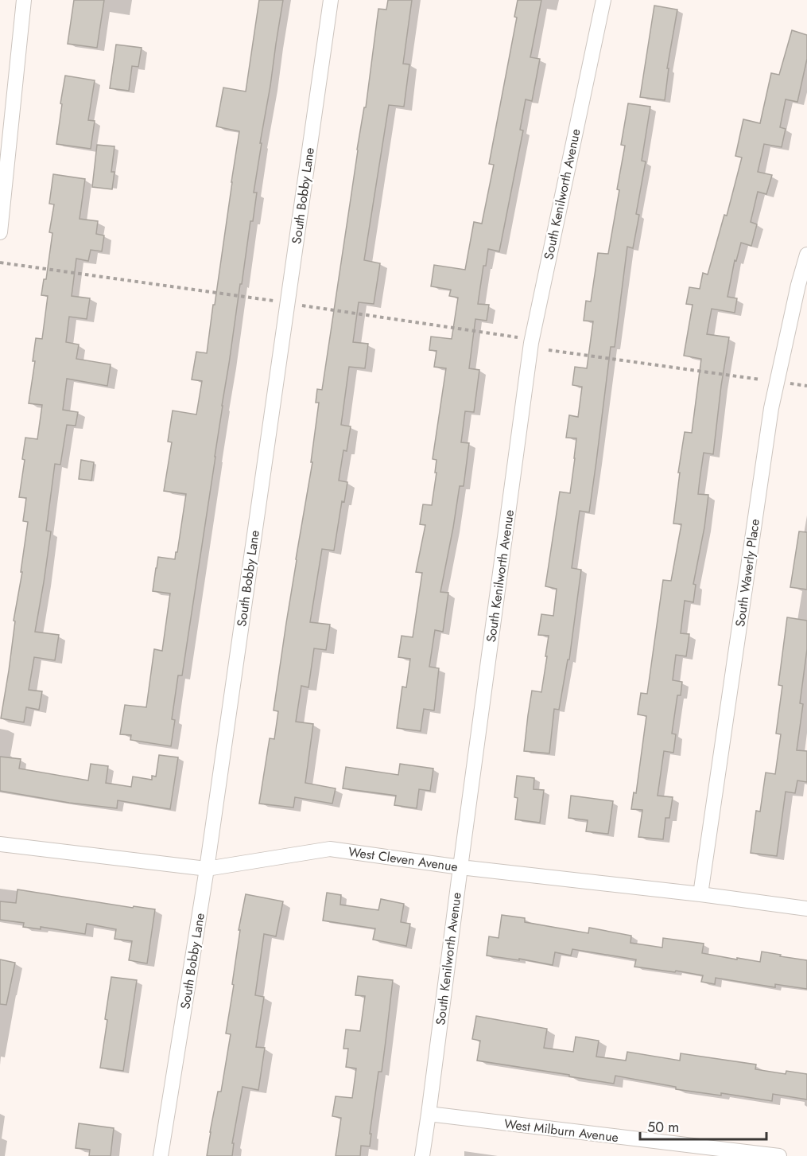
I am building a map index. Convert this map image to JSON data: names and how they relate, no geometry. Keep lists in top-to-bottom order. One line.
{"streets":{"street":["South Kenilworth Avenue","South Bobby Lane","South Waverly Place","West Cleven Avenue","West Milburn Avenue"]},"crossings":[["South Kenilworth Avenue","West Cleven Avenue"],["South Kenilworth Avenue","West Milburn Avenue"],["South Bobby Lane","West Cleven Avenue"],["South Waverly Place","West Cleven Avenue"]],"scale_bar":"50 m"}
